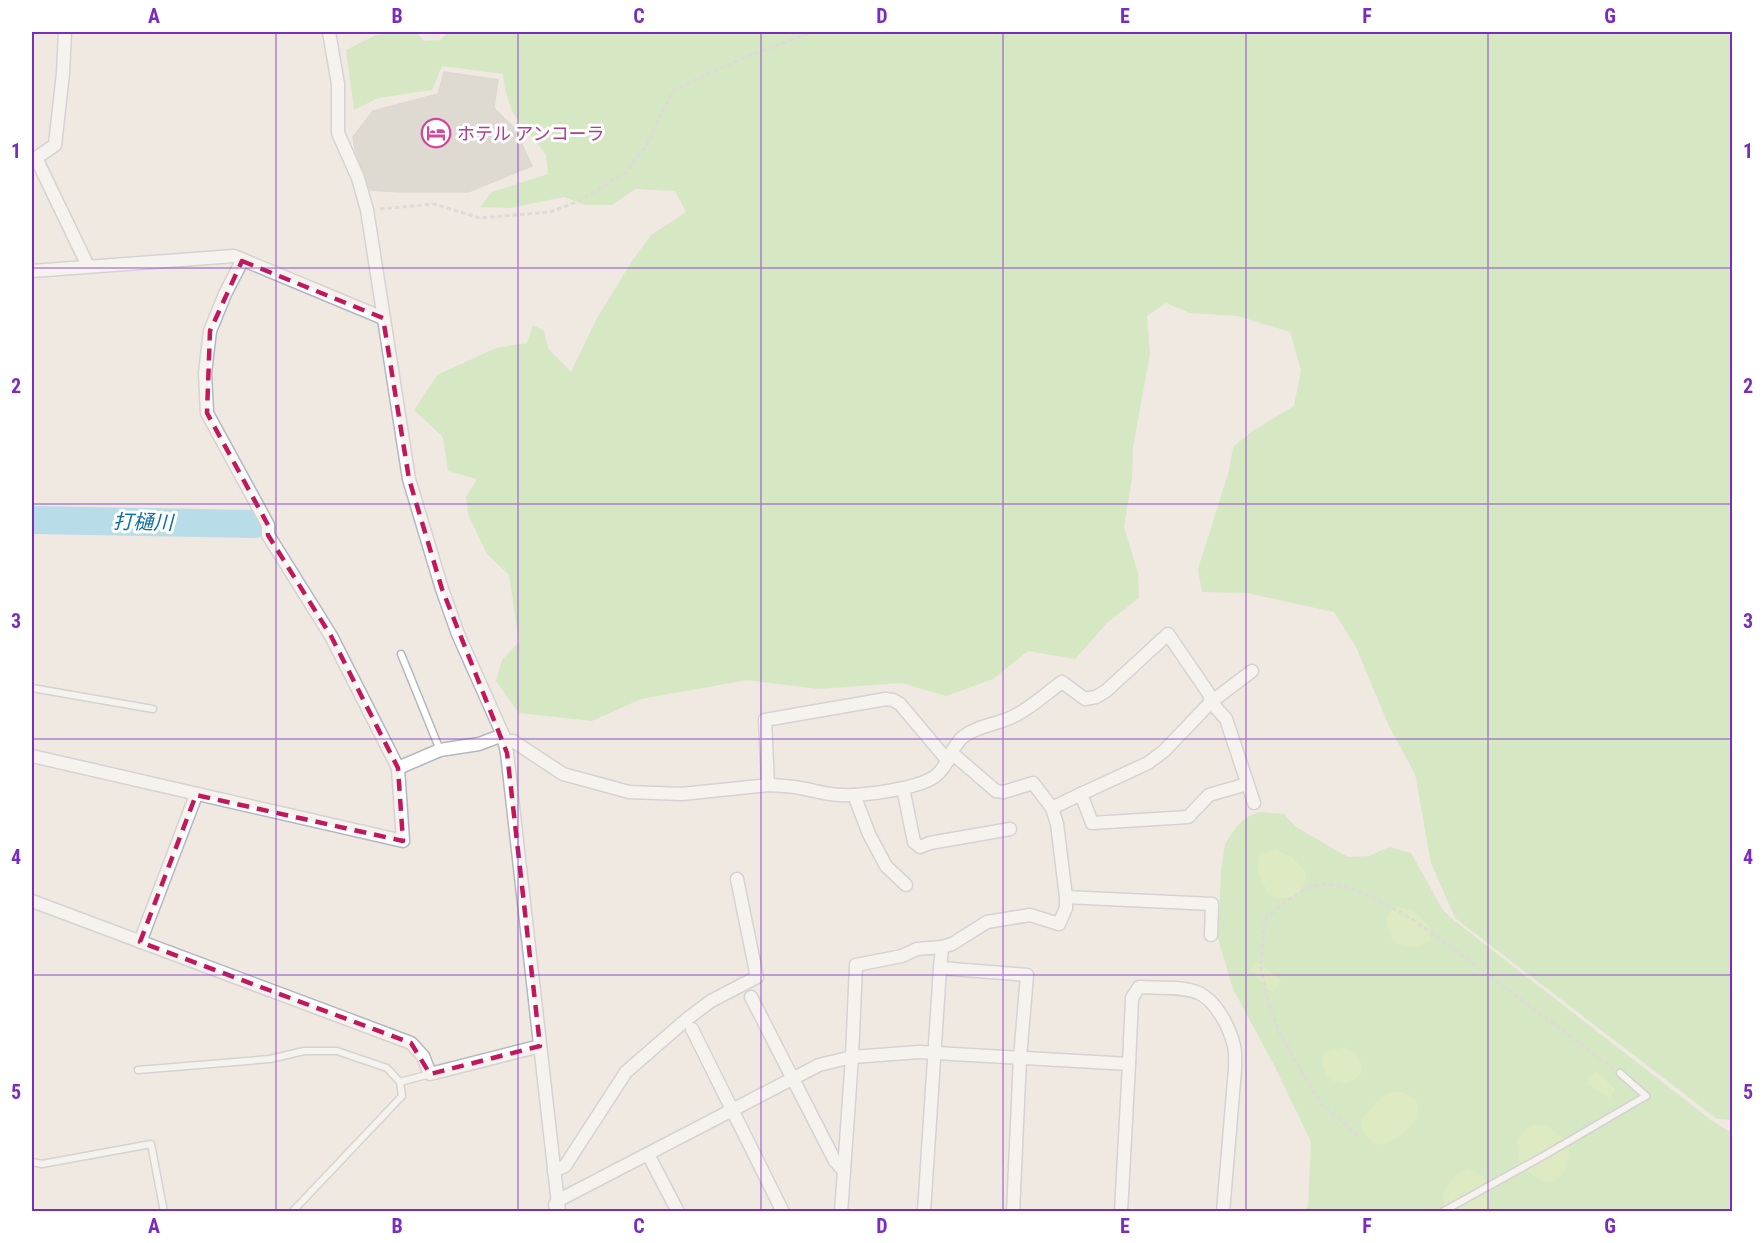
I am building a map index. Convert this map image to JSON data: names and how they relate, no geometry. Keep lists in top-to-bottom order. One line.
{"water":["打樋川"],"places":{"hotel":["ホテル アンコーラ"]},"grid":{"columns":["A","B","C","D","E","F","G"],"rows":["1","2","3","4","5"]}}
